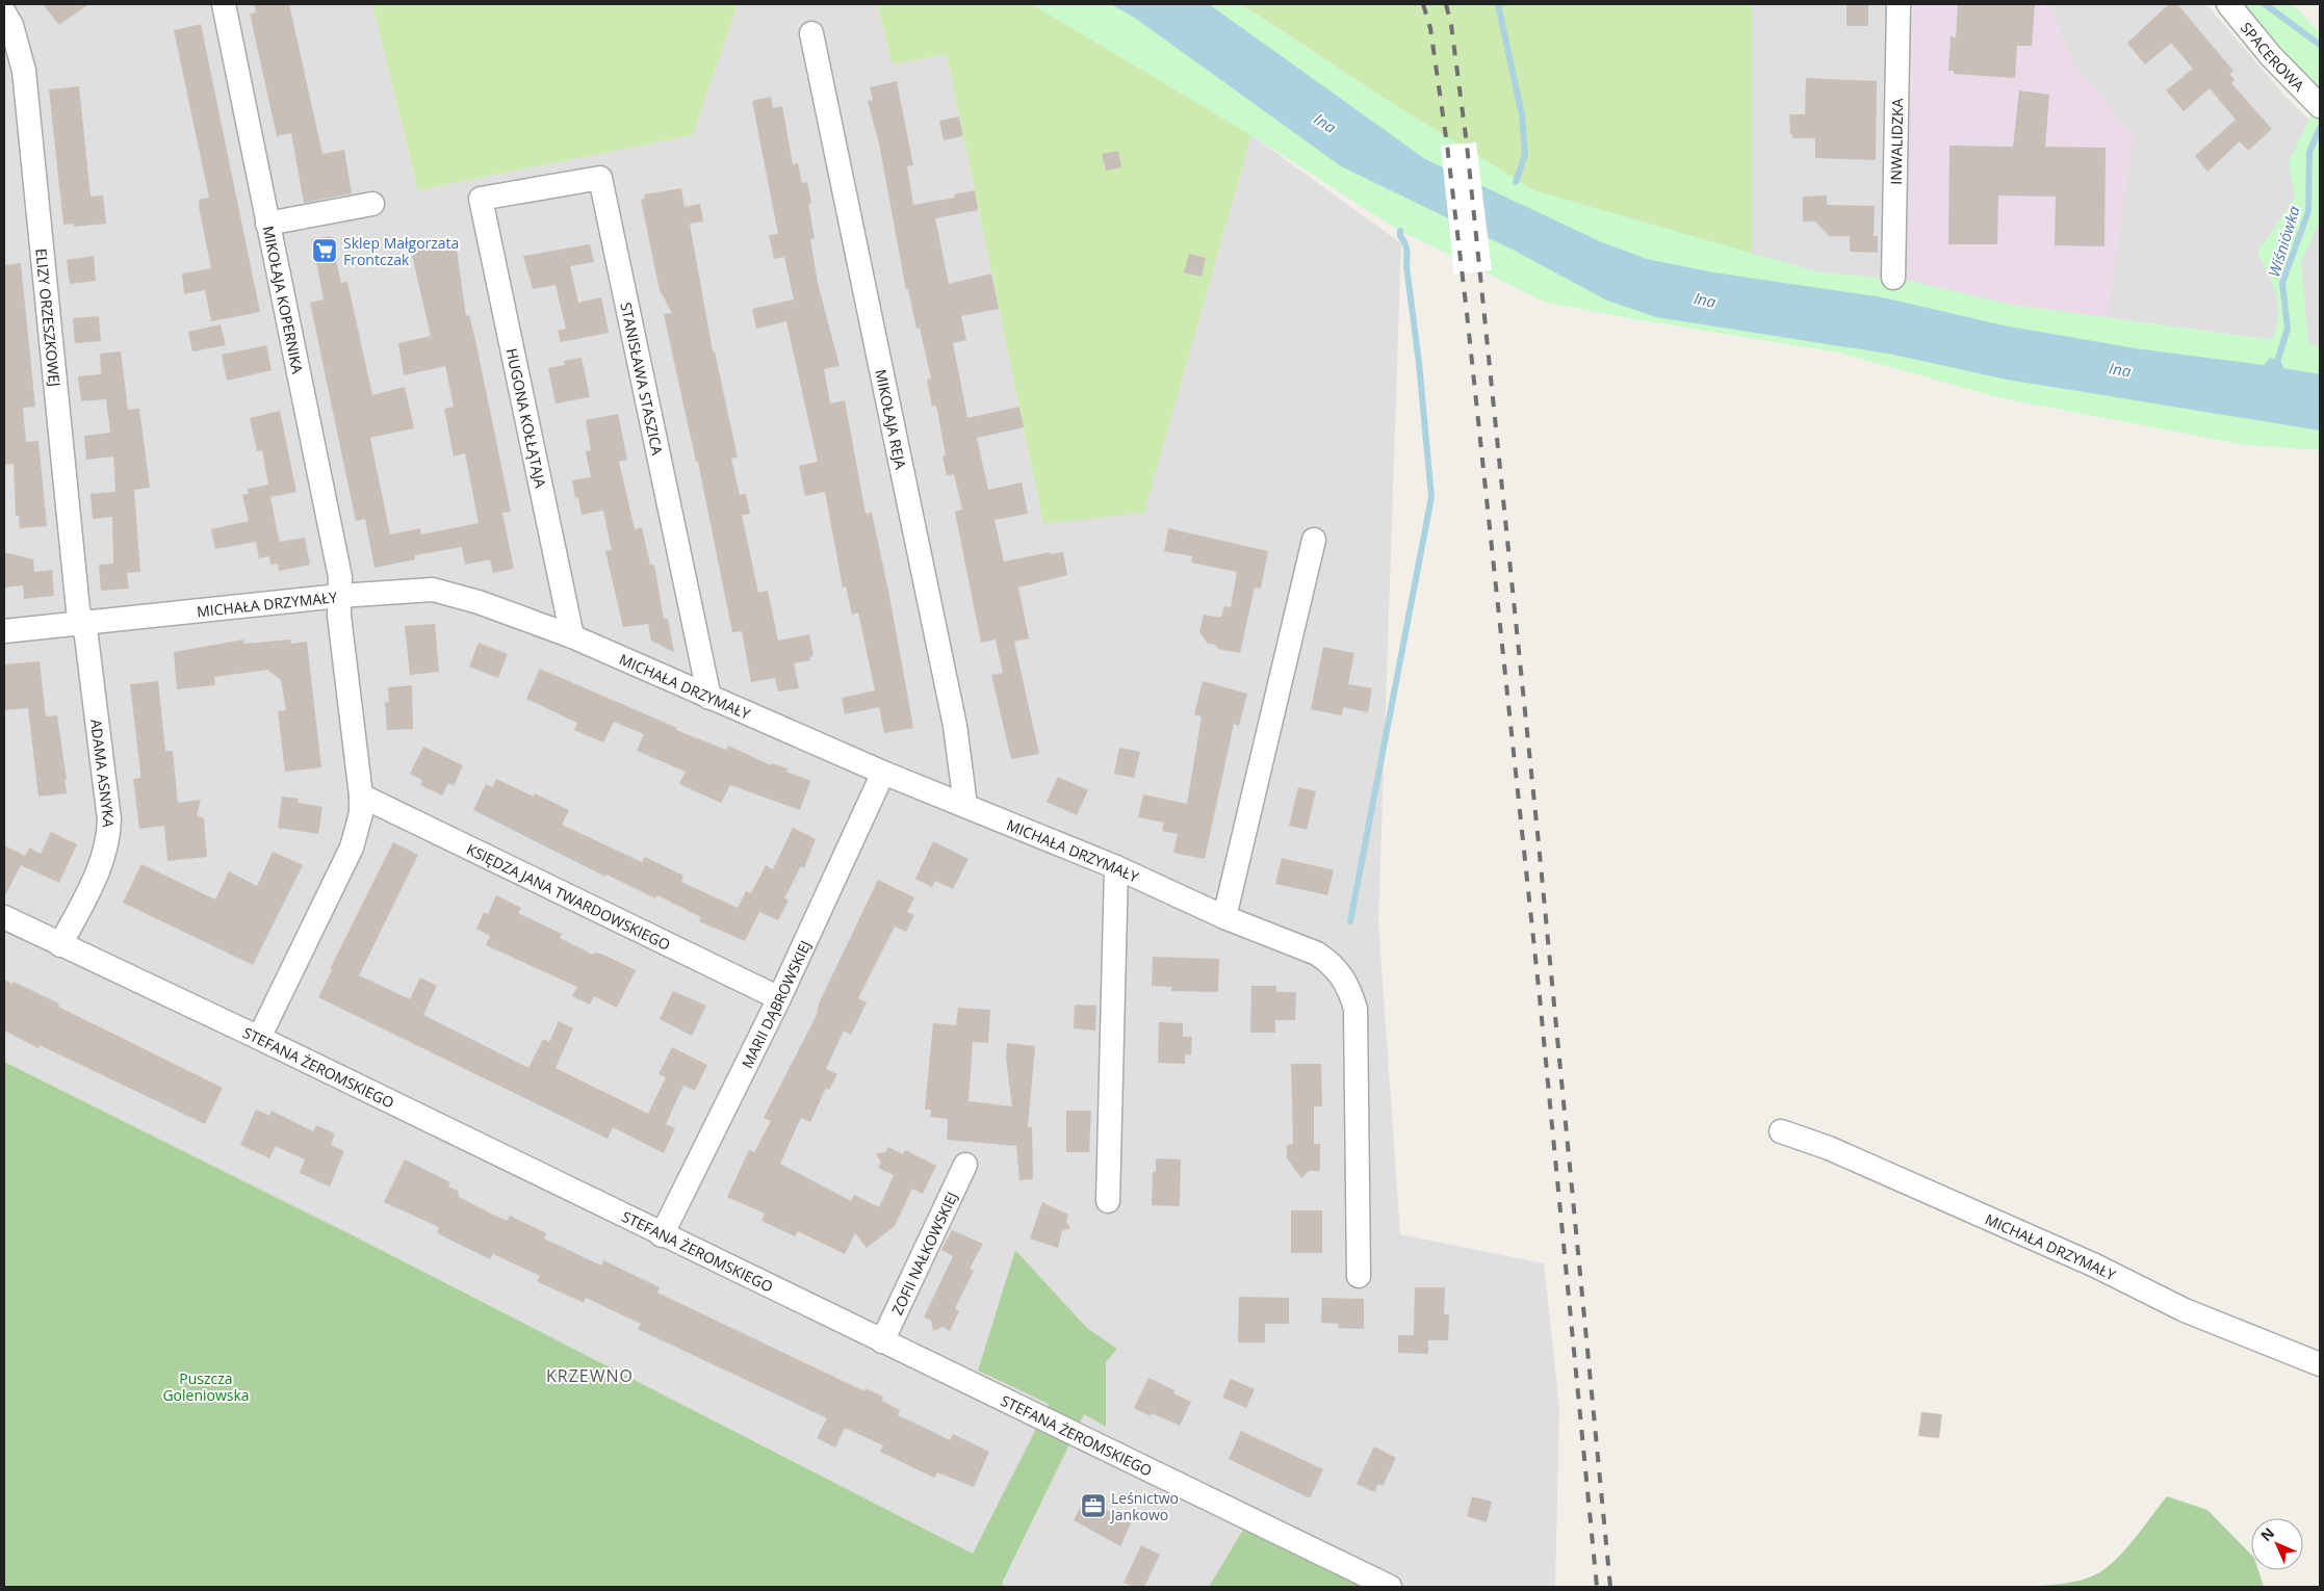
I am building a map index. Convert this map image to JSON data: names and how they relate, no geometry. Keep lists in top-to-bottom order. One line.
{"streets":{"street":["SPACEROWA","INWALIDZKA","MIKOŁAJA KOPERNIKA","ELIZY ORZESZKOWEJ","STANISŁAWA STASZICA","HUGONA KOŁŁĄTAJA","MIKOŁAJA REJA","MICHAŁA DRZYMAŁY","ADAMA ASNYKA","KSIĘDZA JANA TWARDOWSKIEGO","MARII DĄBROWSKIEJ","STEFANA ŻEROMSKIEGO","ZOFII NAŁKOWSKIEJ"]},"crossings":[["MIKOŁAJA KOPERNIKA","MICHAŁA DRZYMAŁY"],["MIKOŁAJA KOPERNIKA","KSIĘDZA JANA TWARDOWSKIEGO"],["MIKOŁAJA KOPERNIKA","STEFANA ŻEROMSKIEGO"],["ELIZY ORZESZKOWEJ","MICHAŁA DRZYMAŁY"],["ELIZY ORZESZKOWEJ","ADAMA ASNYKA"],["STANISŁAWA STASZICA","HUGONA KOŁŁĄTAJA"],["STANISŁAWA STASZICA","MICHAŁA DRZYMAŁY"],["HUGONA KOŁŁĄTAJA","MICHAŁA DRZYMAŁY"],["MIKOŁAJA REJA","MICHAŁA DRZYMAŁY"],["MICHAŁA DRZYMAŁY","ADAMA ASNYKA"],["MICHAŁA DRZYMAŁY","MARII DĄBROWSKIEJ"],["ADAMA ASNYKA","STEFANA ŻEROMSKIEGO"],["KSIĘDZA JANA TWARDOWSKIEGO","MARII DĄBROWSKIEJ"],["MARII DĄBROWSKIEJ","STEFANA ŻEROMSKIEGO"],["STEFANA ŻEROMSKIEGO","ZOFII NAŁKOWSKIEJ"]],"districts":["KRZEWNO"],"water":["Ina","Wiśniówka"],"parks":["Puszcza Goleniowska"],"places":{"supermarket":["Sklep Małgorzata Frontczak"],"office":["Leśnictwo Jankowo"]},"north":"top left"}
